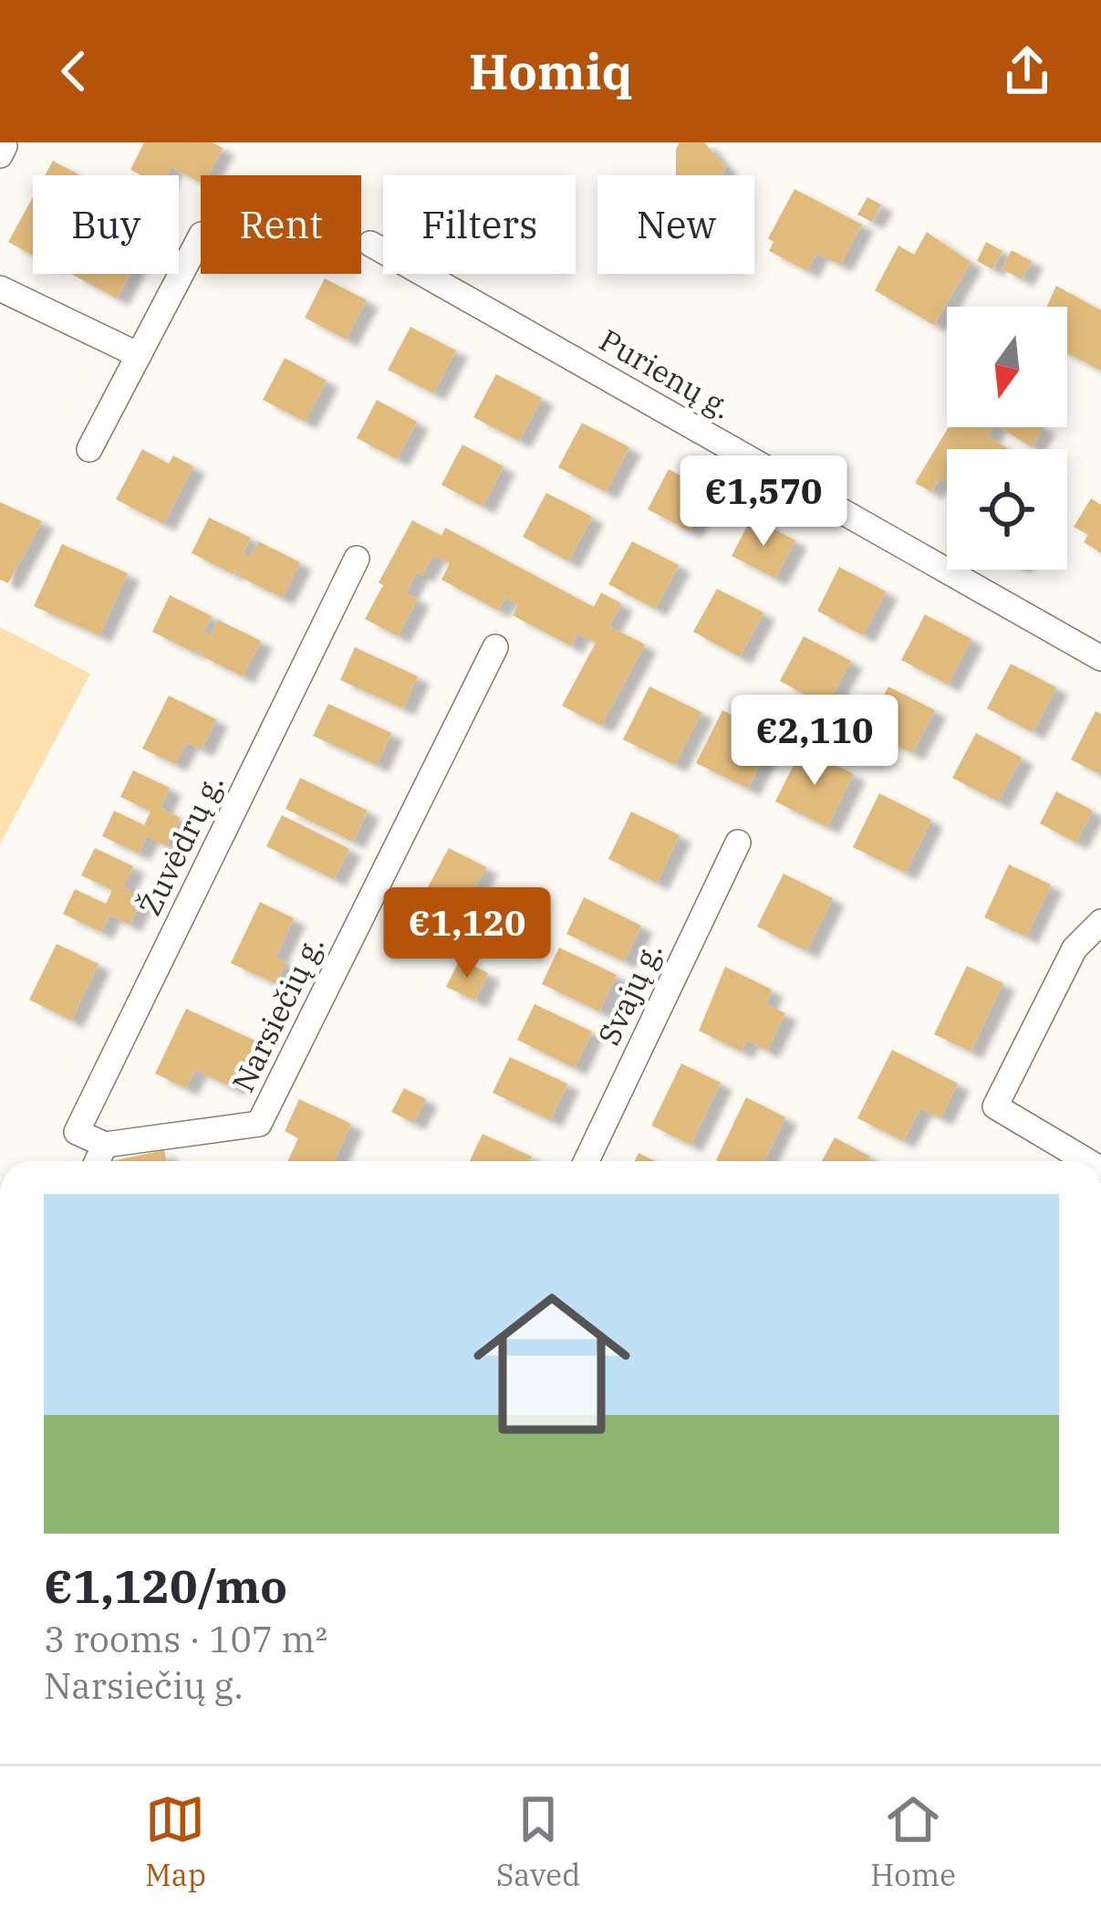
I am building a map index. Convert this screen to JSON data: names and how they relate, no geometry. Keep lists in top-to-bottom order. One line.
{"streets":{"street":["Purienų g.","Žuvėdrų g.","Svajų g.","Narsiečių g."]},"crossings":[["Žuvėdrų g.","Narsiečių g."]],"north":"bottom","page":{"header":"Homiq","chip":["Buy","Rent","Filters","New"],"price":["€1,570","€2,110","€1,120"],"list":[{"name":"€1,120/mo","note":"3 rooms · 107 m² · Narsiečių g."}],"tabs":["Map","Saved","Home"]}}
